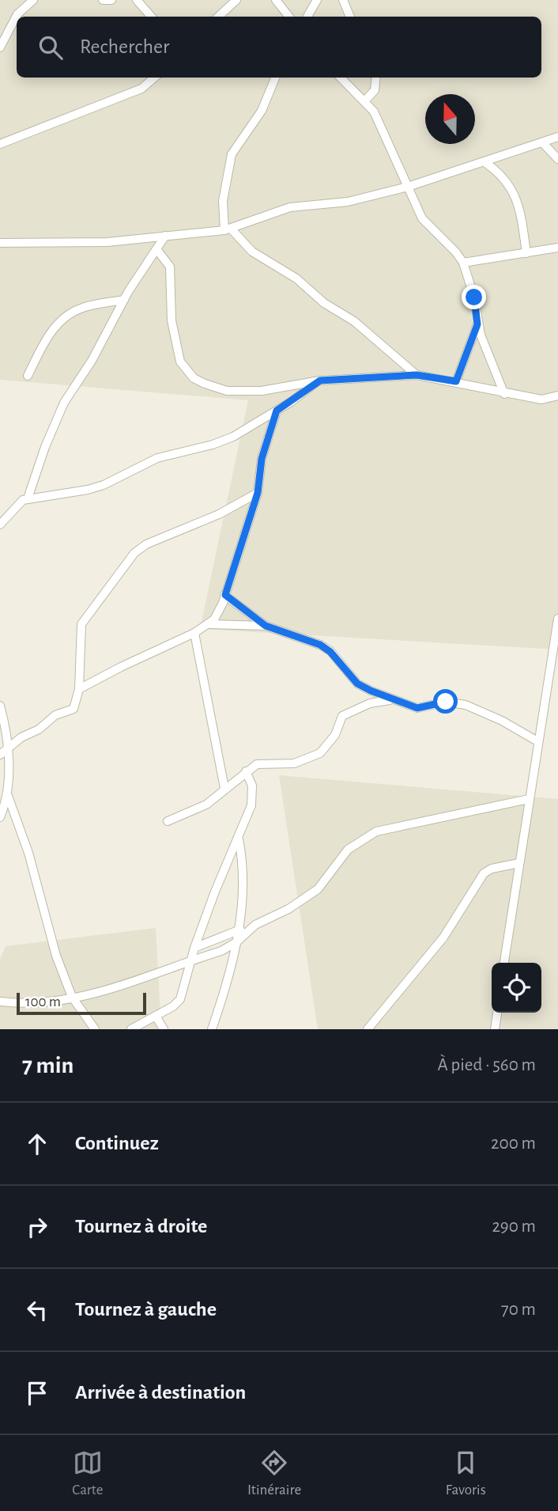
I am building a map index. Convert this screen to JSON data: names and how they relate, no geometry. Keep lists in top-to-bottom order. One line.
{"scale_bar":"100 m","north":"top","page":{"search":"Rechercher","scale":"100 m","heading":["7 min","À pied · 560 m"],"list":[["Continuez","200 m"],["Tournez à droite","290 m"],["Tournez à gauche","70 m"],"Arrivée à destination"],"nav":["Carte","Itinéraire","Favoris"]}}
